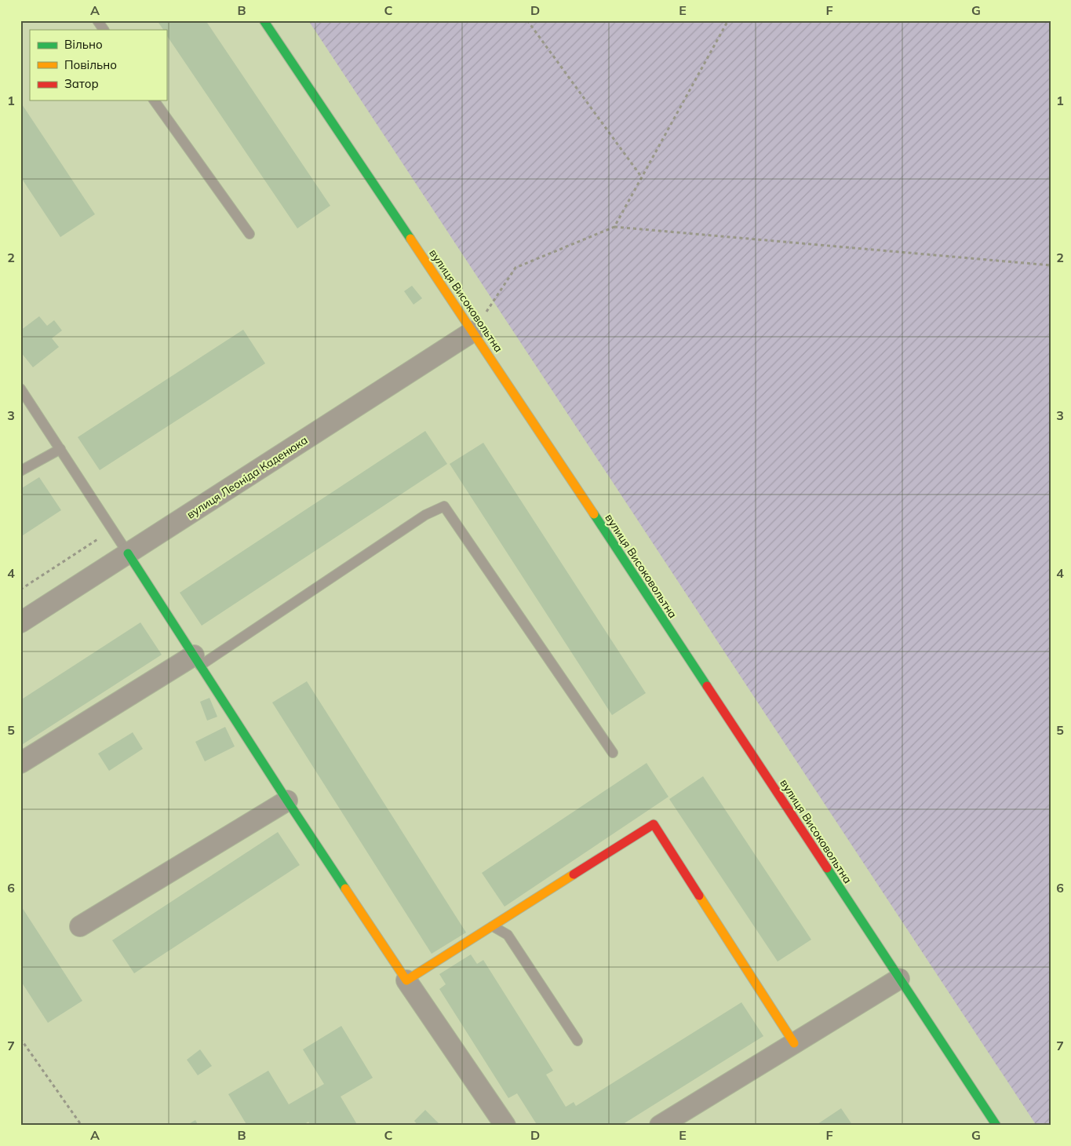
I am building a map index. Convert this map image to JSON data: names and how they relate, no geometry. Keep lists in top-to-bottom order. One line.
{"streets":{"street":["вулиця Високовольтна","вулиця Леоніда Каденюка"]},"crossings":[["вулиця Високовольтна","вулиця Леоніда Каденюка"]],"legend":["Вільно","Повільно","Затор"],"grid":{"columns":["A","B","C","D","E","F","G"],"rows":["1","2","3","4","5","6","7"]}}
